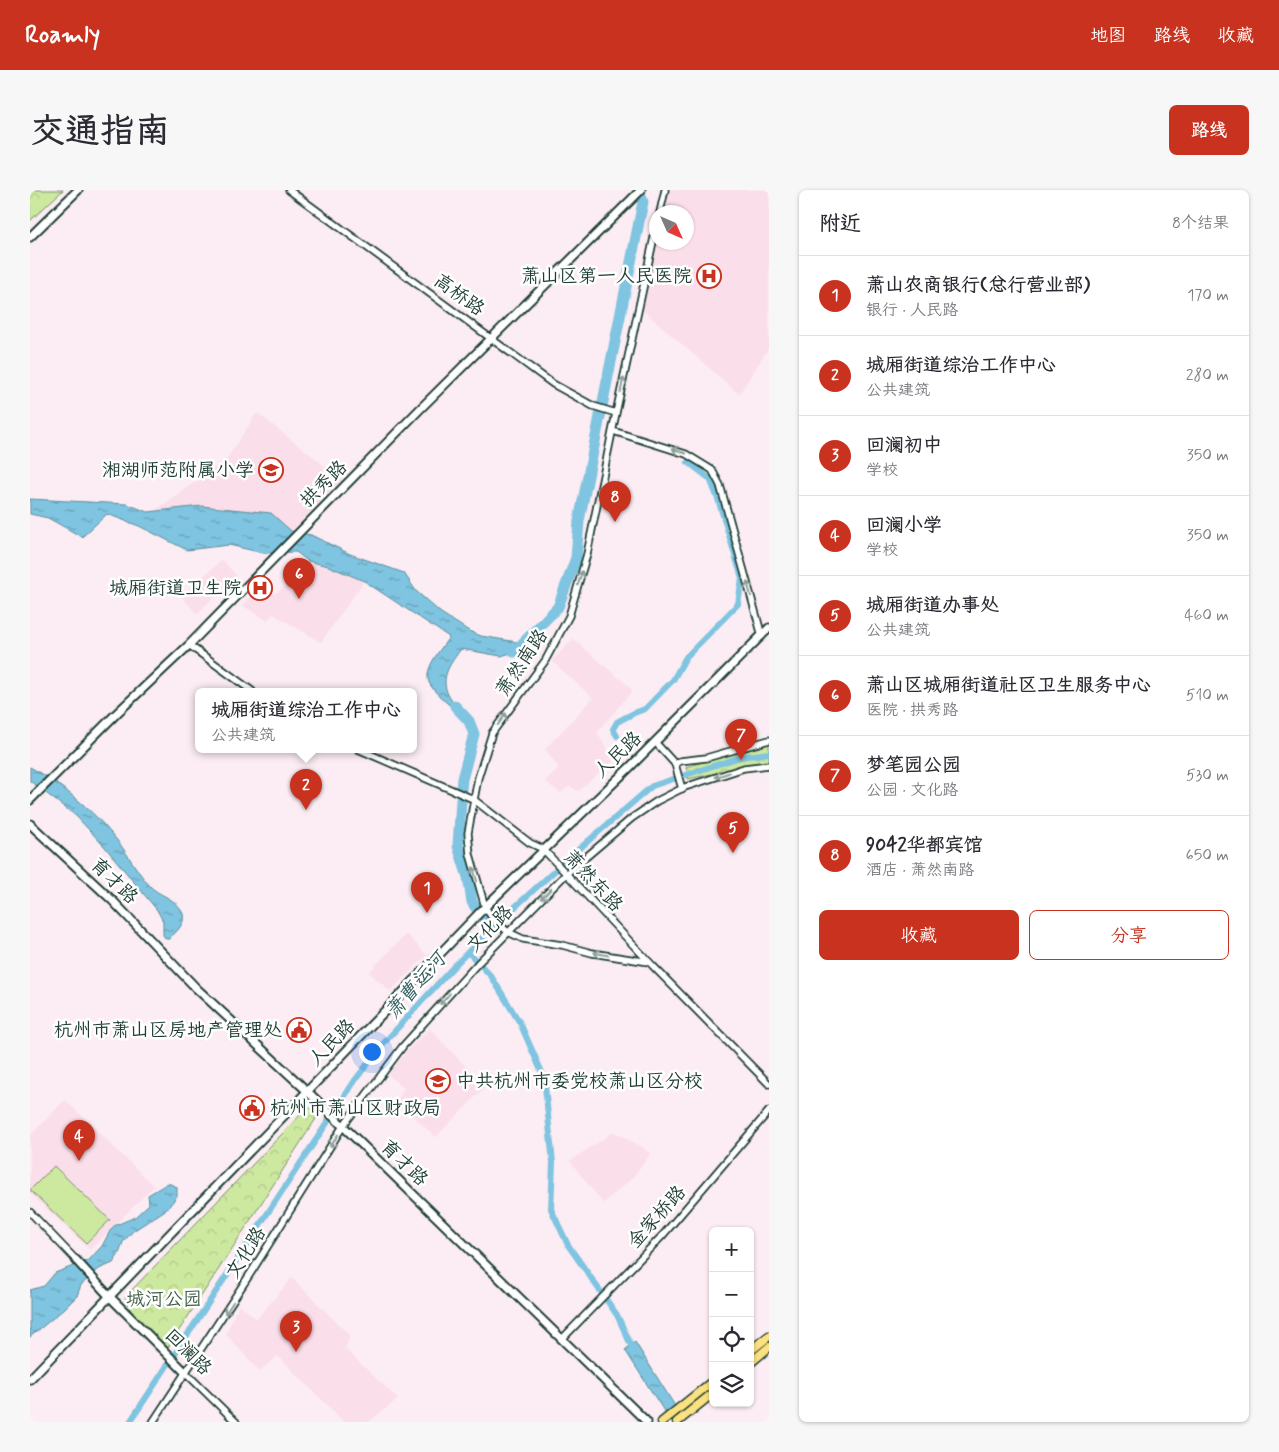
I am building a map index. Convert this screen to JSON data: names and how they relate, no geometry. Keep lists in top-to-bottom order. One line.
{"streets":{"main road":["拱秀路","人民路","育才路","回澜路"],"street":["高桥路","萧然南路","萧然东路","文化路","金家桥路"]},"crossings":[["高桥路","拱秀路"],["高桥路","萧然南路"],["萧然南路","人民路"],["萧然南路","萧然东路"],["萧然南路","文化路"],["人民路","育才路"],["人民路","萧然东路"],["人民路","回澜路"],["育才路","文化路"],["育才路","金家桥路"],["萧然东路","文化路"],["文化路","回澜路"]],"one_way":["萧然南路","文化路"],"water":["萧曹运河"],"parks":["城河公园"],"places":{"hospital":["萧山区第一人民医院","城厢街道卫生院"],"school or university":["湘湖师范附属小学","中共杭州市委党校萧山区分校"],"public building":["杭州市萧山区房地产管理处","杭州市萧山区财政局"]},"north":"bottom right","page":{"header":"Roamly","nav":["地图","路线","收藏"],"buttons":["路线",["收藏","分享"]],"title":"交通指南","heading":["附近","8个结果"],"list":[{"mark":"1","name":"萧山农商银行(总行营业部)","note":"银行 · 人民路","value":"170 m"},{"mark":"2","name":"城厢街道综治工作中心","note":"公共建筑","value":"280 m"},{"mark":"3","name":"回澜初中","note":"学校","value":"350 m"},{"mark":"4","name":"回澜小学","note":"学校","value":"350 m"},{"mark":"5","name":"城厢街道办事处","note":"公共建筑","value":"460 m"},{"mark":"6","name":"萧山区城厢街道社区卫生服务中心","note":"医院 · 拱秀路","value":"510 m"},{"mark":"7","name":"梦笔园公园","note":"公园 · 文化路","value":"530 m"},{"mark":"8","name":"9042华都宾馆","note":"酒店 · 萧然南路","value":"650 m"}],"pins":["8","6","7","2","5","1","4","3"],"popup":["城厢街道综治工作中心","公共建筑"],"map_buttons":["+","−"]}}
